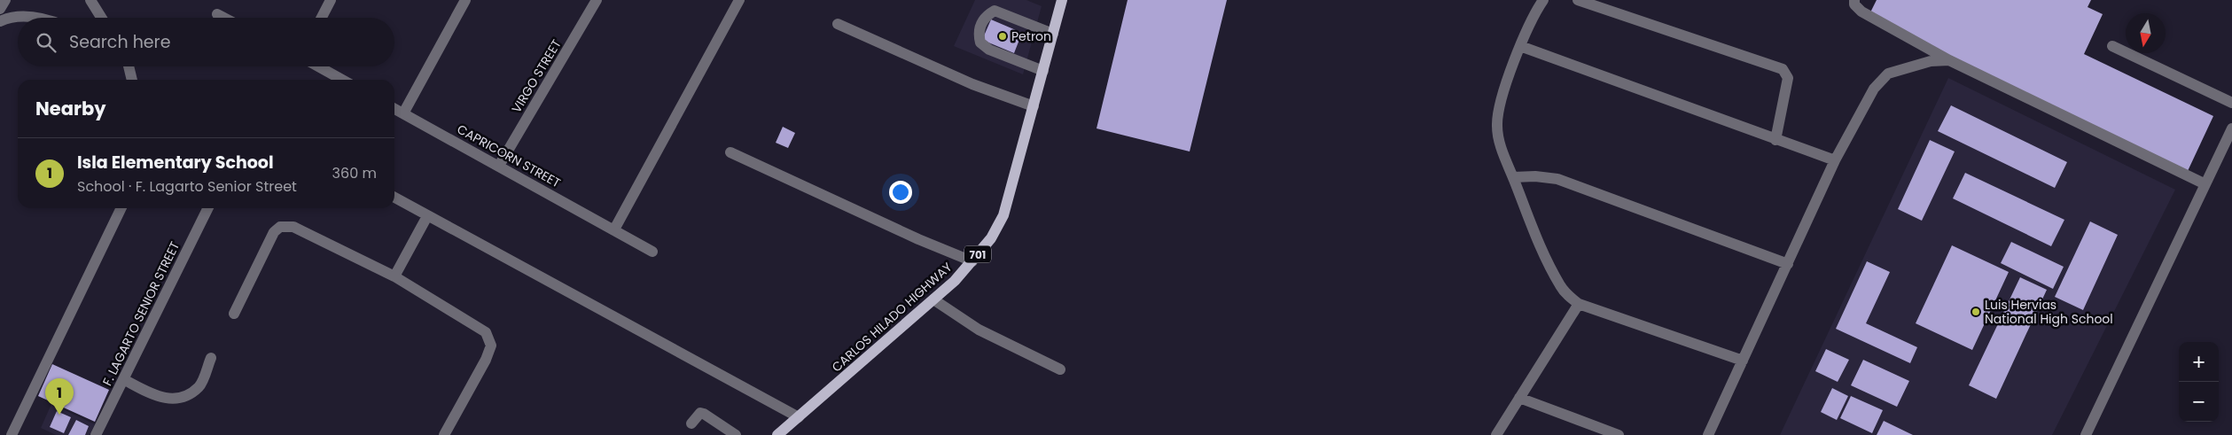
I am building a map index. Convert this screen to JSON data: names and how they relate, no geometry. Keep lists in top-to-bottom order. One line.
{"streets":{"main road":["701","CARLOS HILADO HIGHWAY"],"street":["VIRGO STREET","CAPRICORN STREET","F. LAGARTO SENIOR STREET"]},"crossings":[["VIRGO STREET","CAPRICORN STREET"]],"places":["Petron","Luis Hervias National High School"],"north":"bottom","page":{"search":"Search here","heading":"Nearby","list":[{"mark":"1","name":"Isla Elementary School","note":"School · F. Lagarto Senior Street","value":"360 m"}],"map_buttons":["+","−"],"pins":"1"}}
